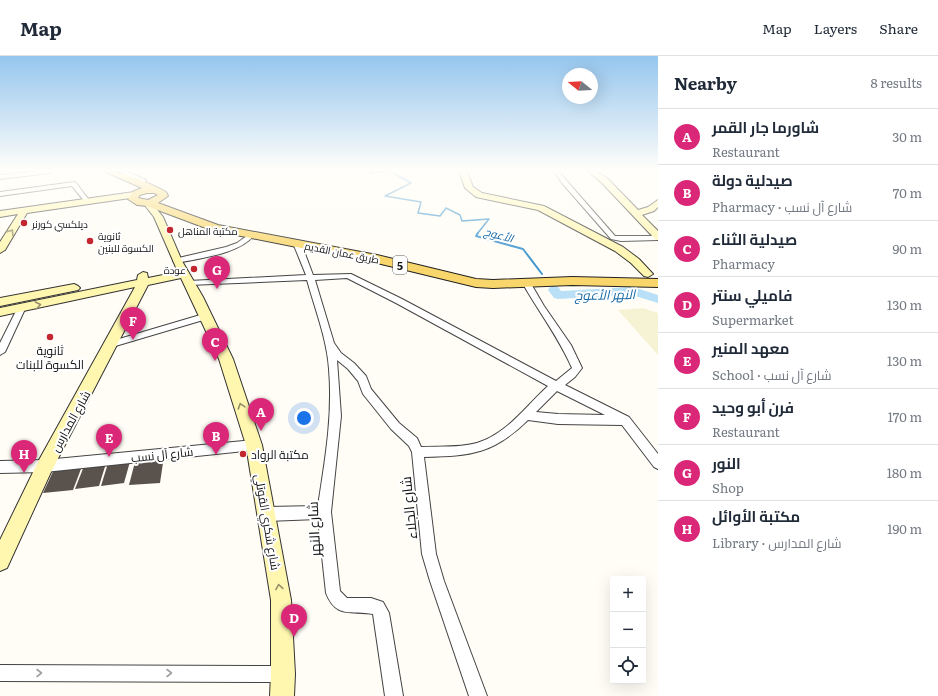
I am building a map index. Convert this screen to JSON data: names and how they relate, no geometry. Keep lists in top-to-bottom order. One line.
{"streets":{"main road":["طريق عمان القديم","5"],"street":["شارع المدارس","شارع آل نسب","شارع الجلاء","شارع شكري القوتلي","شارع النهر"]},"crossings":[["طريق عمان القديم","شارع شكري القوتلي"],["طريق عمان القديم","شارع النهر"],["شارع المدارس","شارع آل نسب"],["شارع آل نسب","شارع شكري القوتلي"]],"one_way":["شارع شكري القوتلي"],"water":["الأعوج","النهر الأعوج"],"places":["ديلكسي كورنر","مكتبة المناهل","ثانوية الكسوة للبنين","عودة","ثانوية الكسوة للبنات","مكتبة الرواد"],"north":"left","page":{"header":"Map","nav":["Map","Layers","Share"],"heading":["Nearby","8 results"],"list":[{"mark":"A","name":"شاورما جار القمر","note":"Restaurant","value":"30 m"},{"mark":"B","name":"صيدلية دولة","note":"Pharmacy · شارع آل نسب","value":"70 m"},{"mark":"C","name":"صيدلية الثناء","note":"Pharmacy","value":"90 m"},{"mark":"D","name":"فاميلي سنتر","note":"Supermarket","value":"130 m"},{"mark":"E","name":"معهد المنير","note":"School · شارع آل نسب","value":"130 m"},{"mark":"F","name":"فرن أبو وحيد","note":"Restaurant","value":"170 m"},{"mark":"G","name":"النور","note":"Shop","value":"180 m"},{"mark":"H","name":"مكتبة الأوائل","note":"Library · شارع المدارس","value":"190 m"}],"pins":["G","F","C","A","B","E","H","D"],"map_buttons":["+","−"]}}
